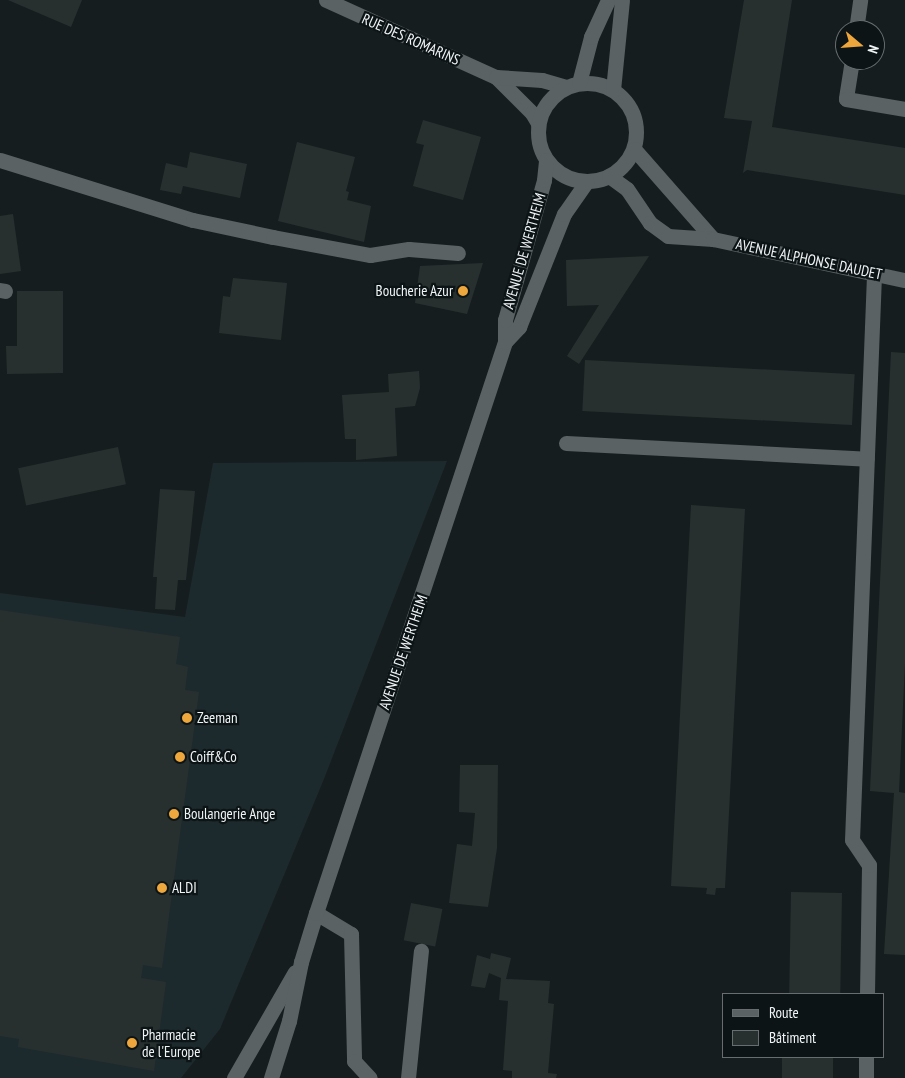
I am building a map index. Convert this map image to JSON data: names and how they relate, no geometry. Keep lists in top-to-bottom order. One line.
{"streets":{"street":["RUE DES ROMARINS","AVENUE DE WERTHEIM","AVENUE ALPHONSE DAUDET"]},"crossings":[["RUE DES ROMARINS","AVENUE DE WERTHEIM"],["RUE DES ROMARINS","AVENUE ALPHONSE DAUDET"],["AVENUE DE WERTHEIM","AVENUE ALPHONSE DAUDET"]],"places":["Boucherie Azur","Zeeman","Coiff&Co","Boulangerie Ange","ALDI","Pharmacie de l'Europe"],"legend":["Route","Bâtiment"],"north":"right"}
